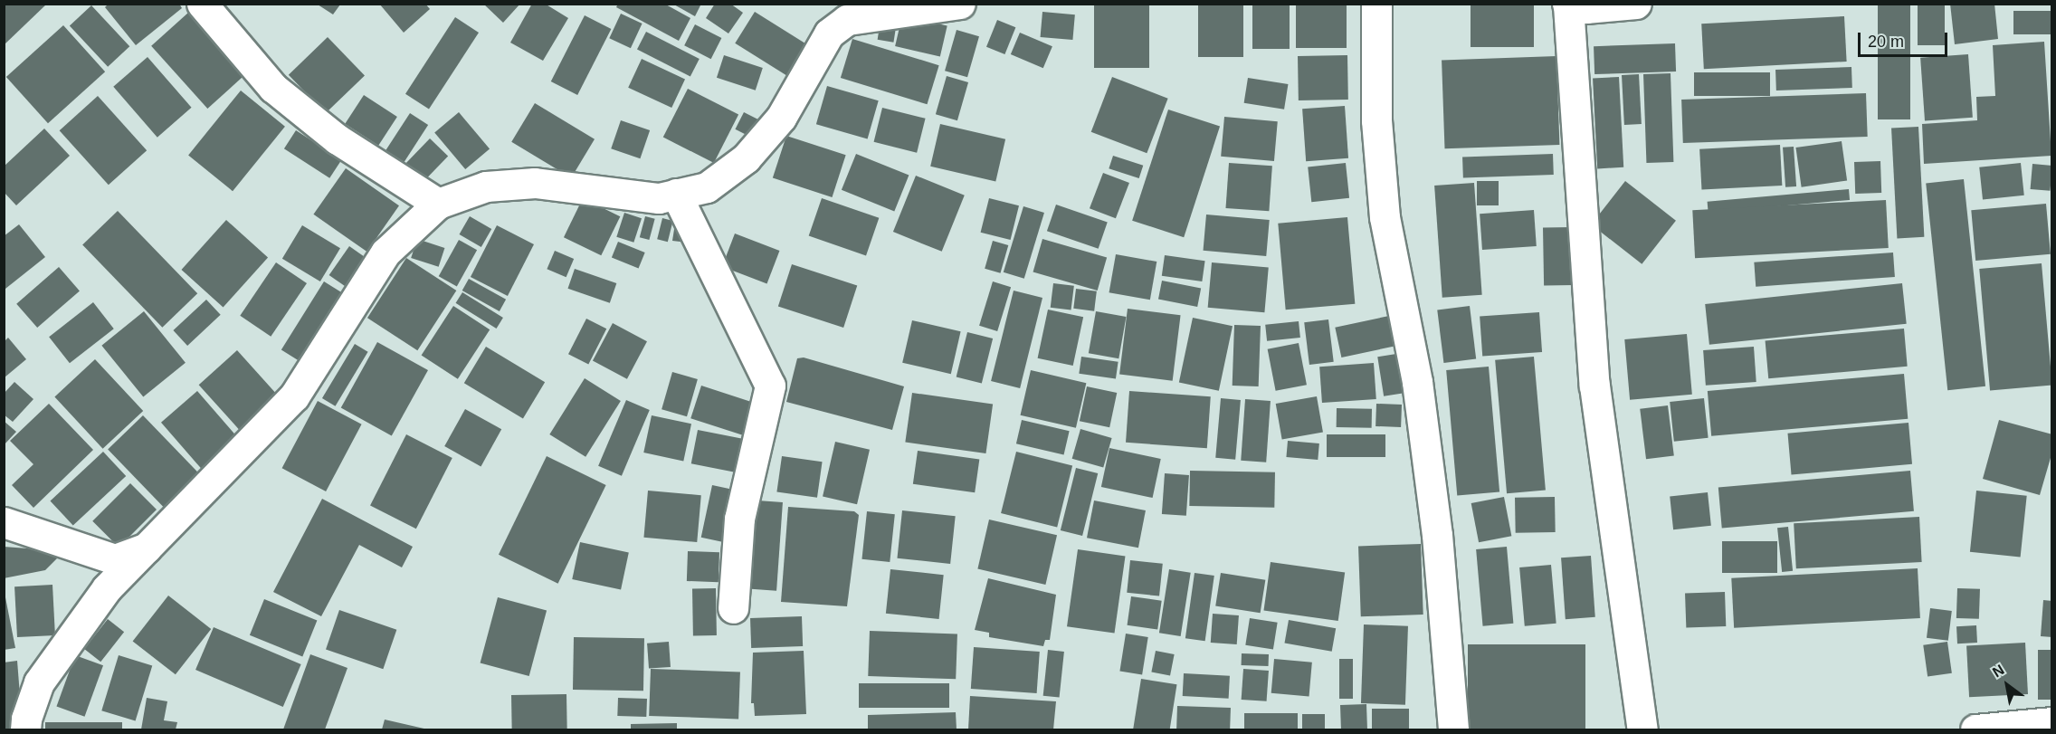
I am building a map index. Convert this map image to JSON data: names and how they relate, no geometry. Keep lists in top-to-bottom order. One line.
{"scale_bar":"20 m","north":"top left"}
